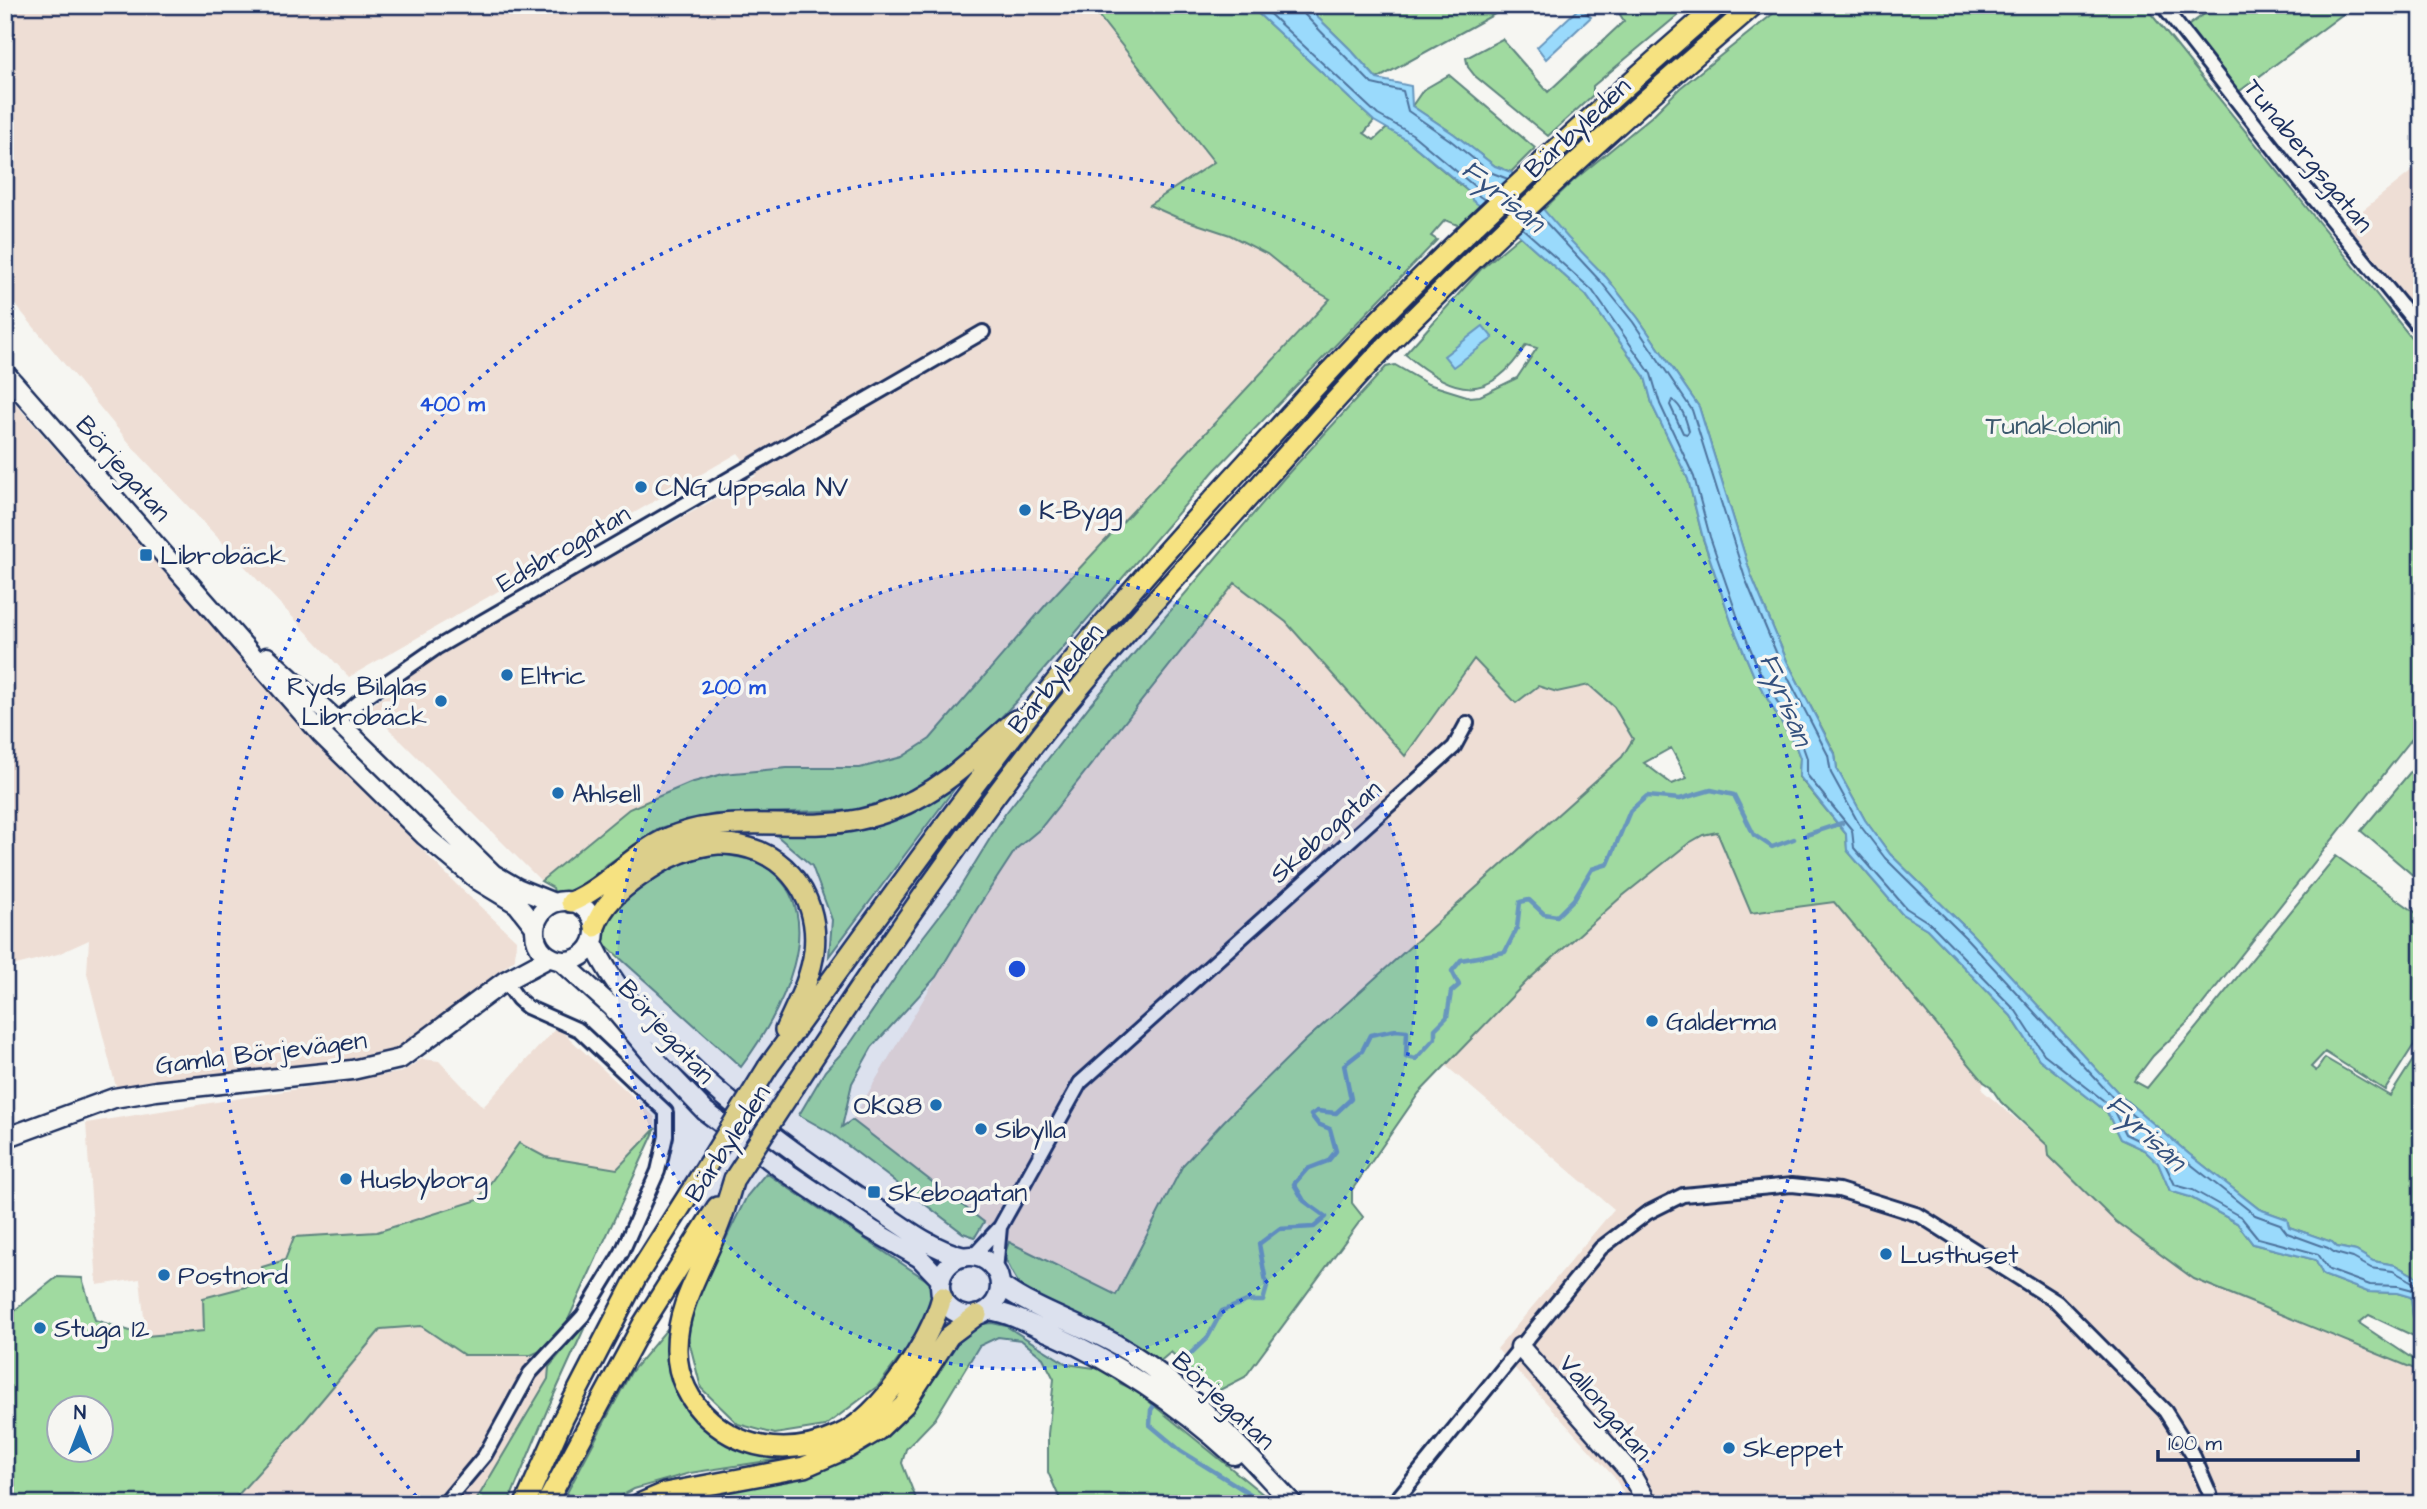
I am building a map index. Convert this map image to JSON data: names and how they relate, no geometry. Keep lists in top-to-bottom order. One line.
{"streets":{"main road":["Bärbyleden","Börjegatan","Gamla Börjevägen","Vallongatan"],"street":["Tunabergsgatan","Edsbrogatan","Skebogatan"]},"crossings":[["Börjegatan","Edsbrogatan"],["Börjegatan","Skebogatan"],["Börjegatan","Gamla Börjevägen"]],"water":["Fyrisån"],"parks":["Tunakolonin"],"places":{"other":["CNG Uppsala NV","K-Bygg","Eltric","Ryds Bilglas Librobäck","Ahlsell","Galderma","OKQ8","Sibylla","Husbyborg","Lusthuset","Postnord","Stuga 12","Skeppet"],"transit":["Librobäck","Skebogatan"]},"scale_bar":"100 m","north":"top","rings":["400 m","200 m"]}
